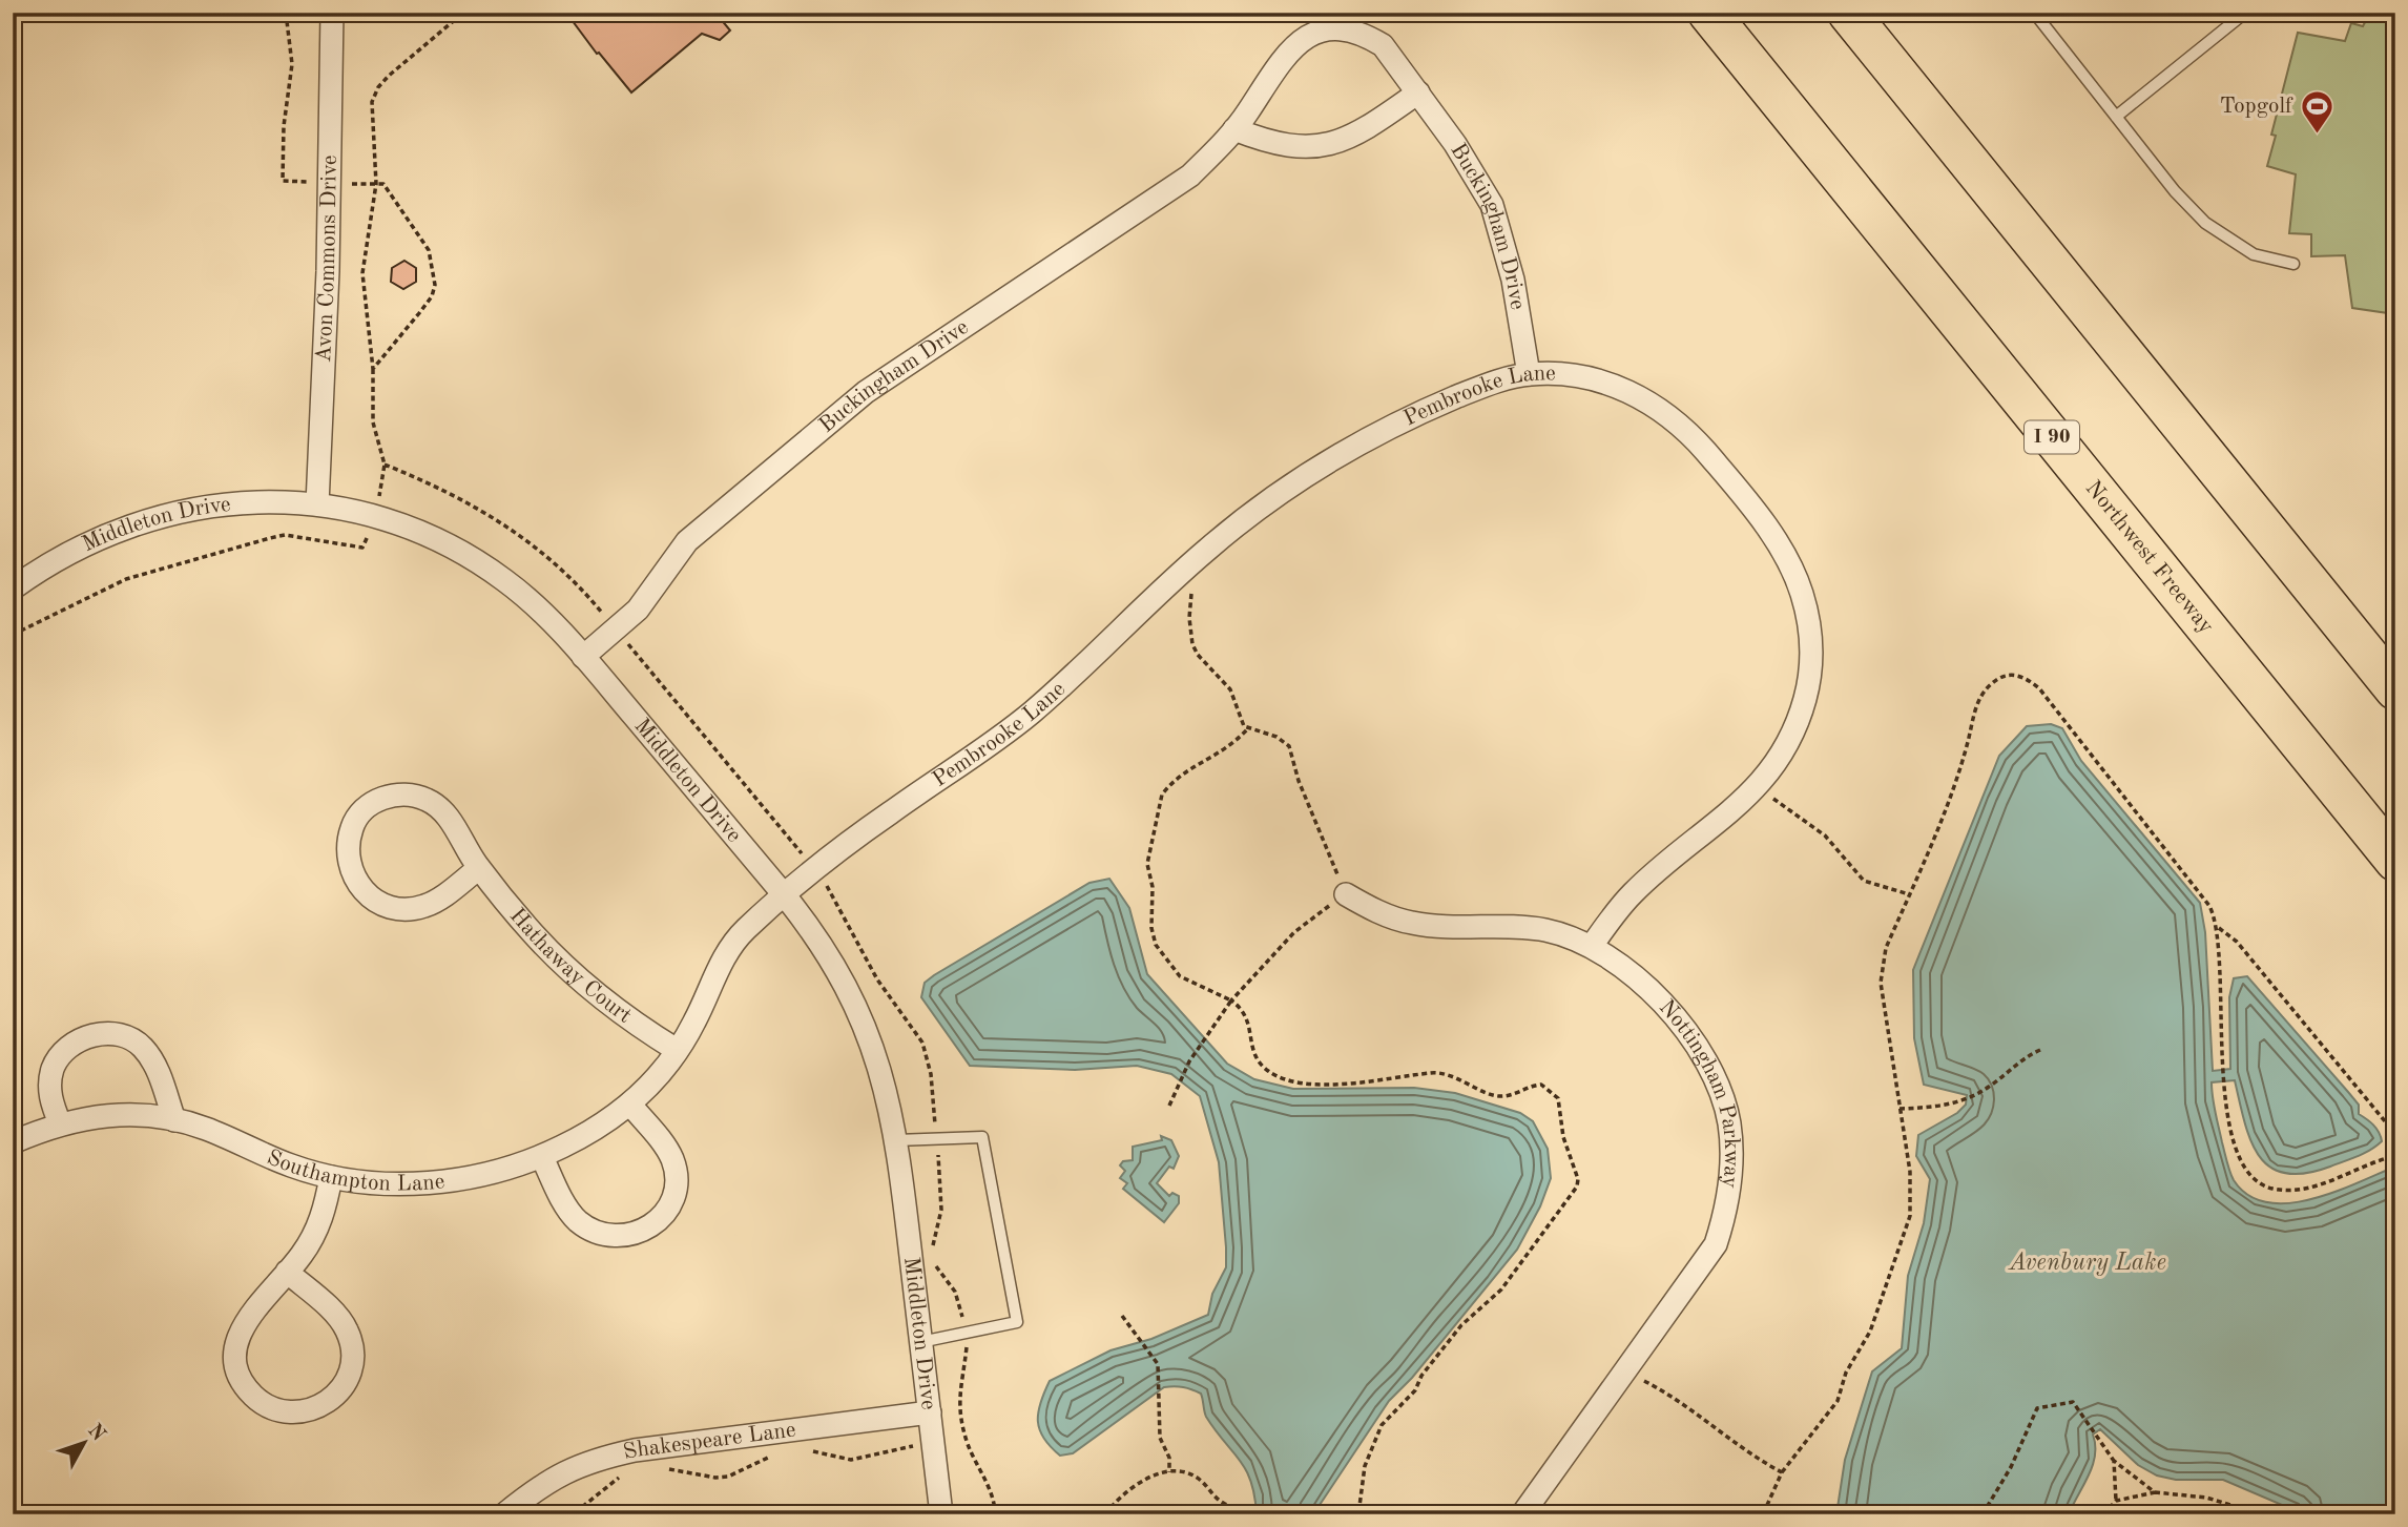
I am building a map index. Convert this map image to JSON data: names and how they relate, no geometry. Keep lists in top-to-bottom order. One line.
{"streets":{"highway":["I 90","Northwest Freeway"],"street":["Buckingham Drive","Avon Commons Drive","Pembrooke Lane","Middleton Drive","Hathaway Court","Nottingham Parkway","Southampton Lane","Shakespeare Lane"]},"crossings":[["Buckingham Drive","Pembrooke Lane"],["Buckingham Drive","Middleton Drive"],["Avon Commons Drive","Middleton Drive"],["Pembrooke Lane","Middleton Drive"],["Pembrooke Lane","Nottingham Parkway"],["Pembrooke Lane","Southampton Lane"],["Middleton Drive","Southampton Lane"],["Middleton Drive","Shakespeare Lane"],["Hathaway Court","Southampton Lane"]],"water":["Avenbury Lake"],"places":{"sports":["Topgolf"]},"north":"top right"}
